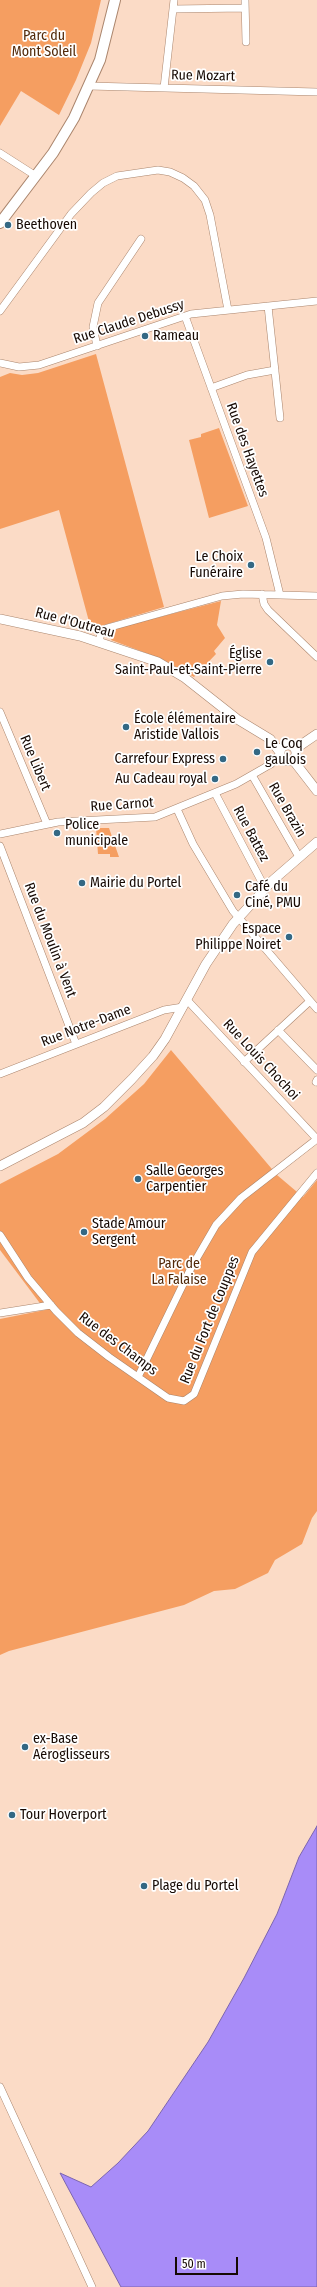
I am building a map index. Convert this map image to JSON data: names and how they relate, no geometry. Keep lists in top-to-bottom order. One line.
{"streets":{"street":["Rue Mozart","Rue Claude Debussy","Rue des Hayettes","Rue d'Outreau","Rue Libert","Rue Carnot","Rue Brazin","Rue Battez","Rue du Moulin à Vent","Rue Notre-Dame","Rue Louis Chochoi","Rue du Fort de Couppes","Rue des Champs"]},"crossings":[["Rue Claude Debussy","Rue des Hayettes"],["Rue d'Outreau","Rue Carnot"],["Rue Libert","Rue Carnot"],["Rue Carnot","Rue Brazin"],["Rue Carnot","Rue Battez"],["Rue du Moulin à Vent","Rue Notre-Dame"],["Rue Notre-Dame","Rue Louis Chochoi"],["Rue du Fort de Couppes","Rue des Champs"]],"parks":["Parc du Mont Soleil","Parc de La Falaise"],"places":["Beethoven","Rameau","Le Choix Funéraire","Église Saint-Paul-et-Saint-Pierre","École élémentaire Aristide Vallois","Le Coq gaulois","Carrefour Express","Au Cadeau royal","Police municipale","Mairie du Portel","Café du Ciné, PMU","Espace Philippe Noiret","Salle Georges Carpentier","Stade Amour Sergent","ex-Base Aéroglisseurs","Tour Hoverport","Plage du Portel"],"scale_bar":"50 m"}
